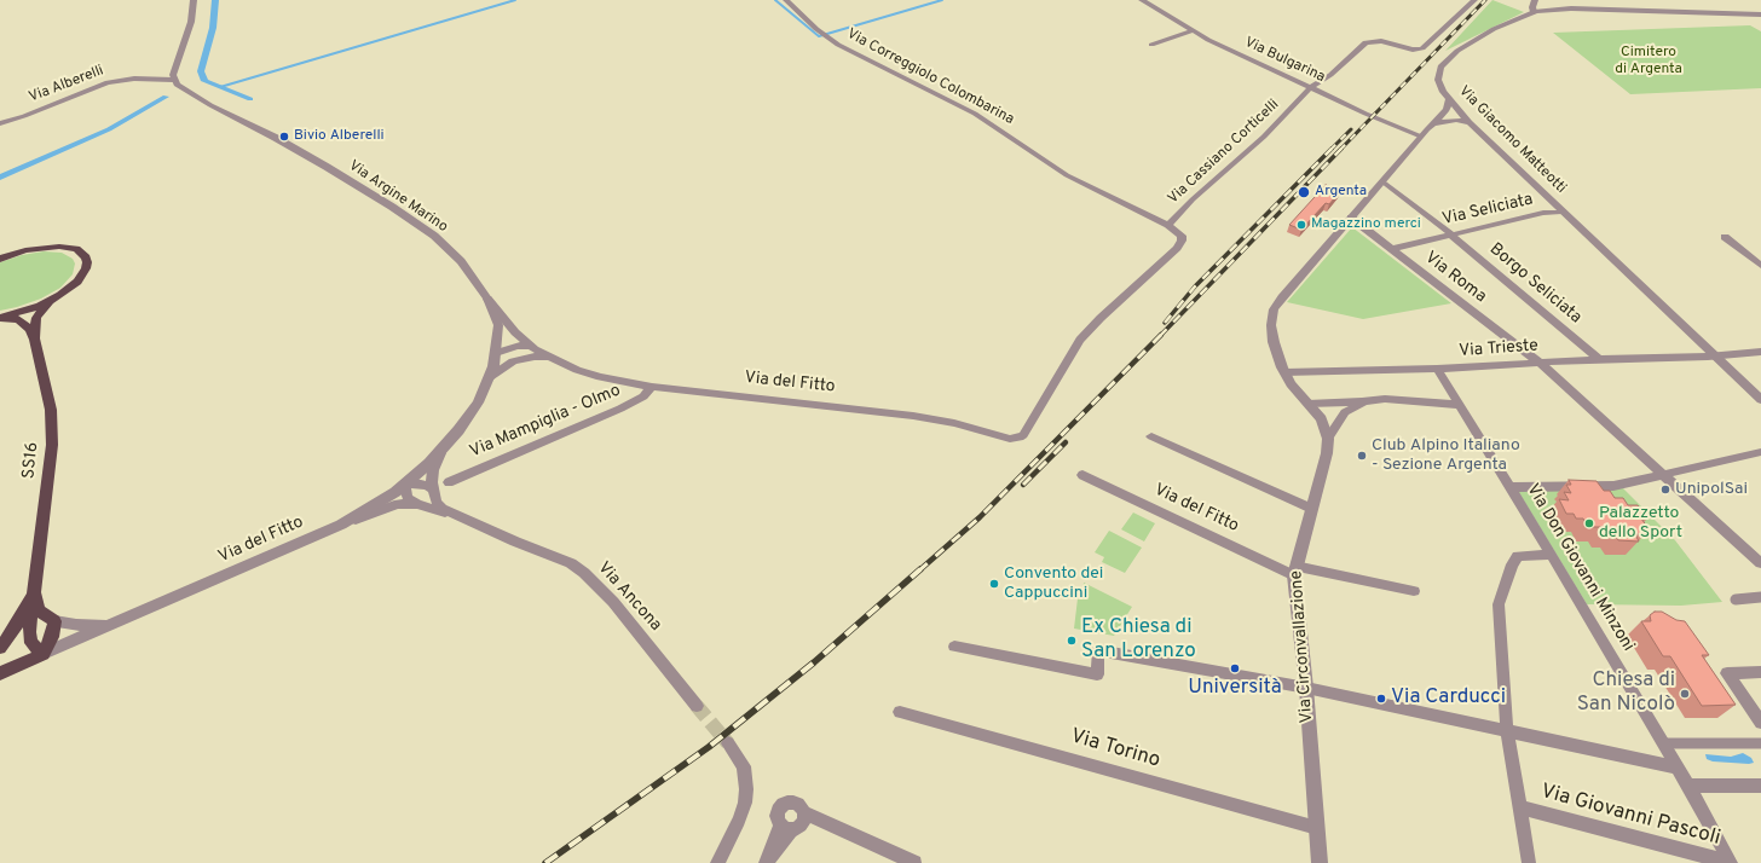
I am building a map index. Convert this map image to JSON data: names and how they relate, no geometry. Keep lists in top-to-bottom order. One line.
{"streets":{"main road":["Via del Fitto","SS16"],"street":["Via Bulgarina","Via Correggiolo Colombarina","Via Alberelli","Via Giacomo Matteotti","Via Cassiano Corticelli","Via Argine Marino","Via Seliciata","Via Roma","Borgo Seliciata","Via Trieste","Via Mampiglia - Olmo","Via Don Giovanni Minzoni","Via Ancona","Via Circonvallazione","Via Torino","Via Giovanni Pascoli"]},"crossings":[["Via Bulgarina","Via Cassiano Corticelli"],["Via Correggiolo Colombarina","Via Cassiano Corticelli"],["Via Alberelli","Via Argine Marino"],["Via Giacomo Matteotti","Via Seliciata"],["Via Giacomo Matteotti","Via Trieste"],["Via Cassiano Corticelli","Via del Fitto"],["Via Argine Marino","Via del Fitto"],["Via Seliciata","Via Roma"],["Via Seliciata","Borgo Seliciata"],["Via Roma","Via Trieste"],["Borgo Seliciata","Via Trieste"],["Via Trieste","Via Don Giovanni Minzoni"],["Via del Fitto","Via Mampiglia - Olmo"],["Via del Fitto","SS16"],["Via del Fitto","Via Ancona"],["Via del Fitto","Via Circonvallazione"],["Via Don Giovanni Minzoni","Via Giovanni Pascoli"],["Via Circonvallazione","Via Torino"]],"parks":["Cimitero di Argenta"],"places":["Bivio Alberelli","Argenta","Magazzino merci","Club Alpino Italiano - Sezione Argenta","UnipolSai","Palazzetto dello Sport","Convento dei Cappuccini","Ex Chiesa di San Lorenzo","Università","Chiesa di San Nicolò","Via Carducci"]}
